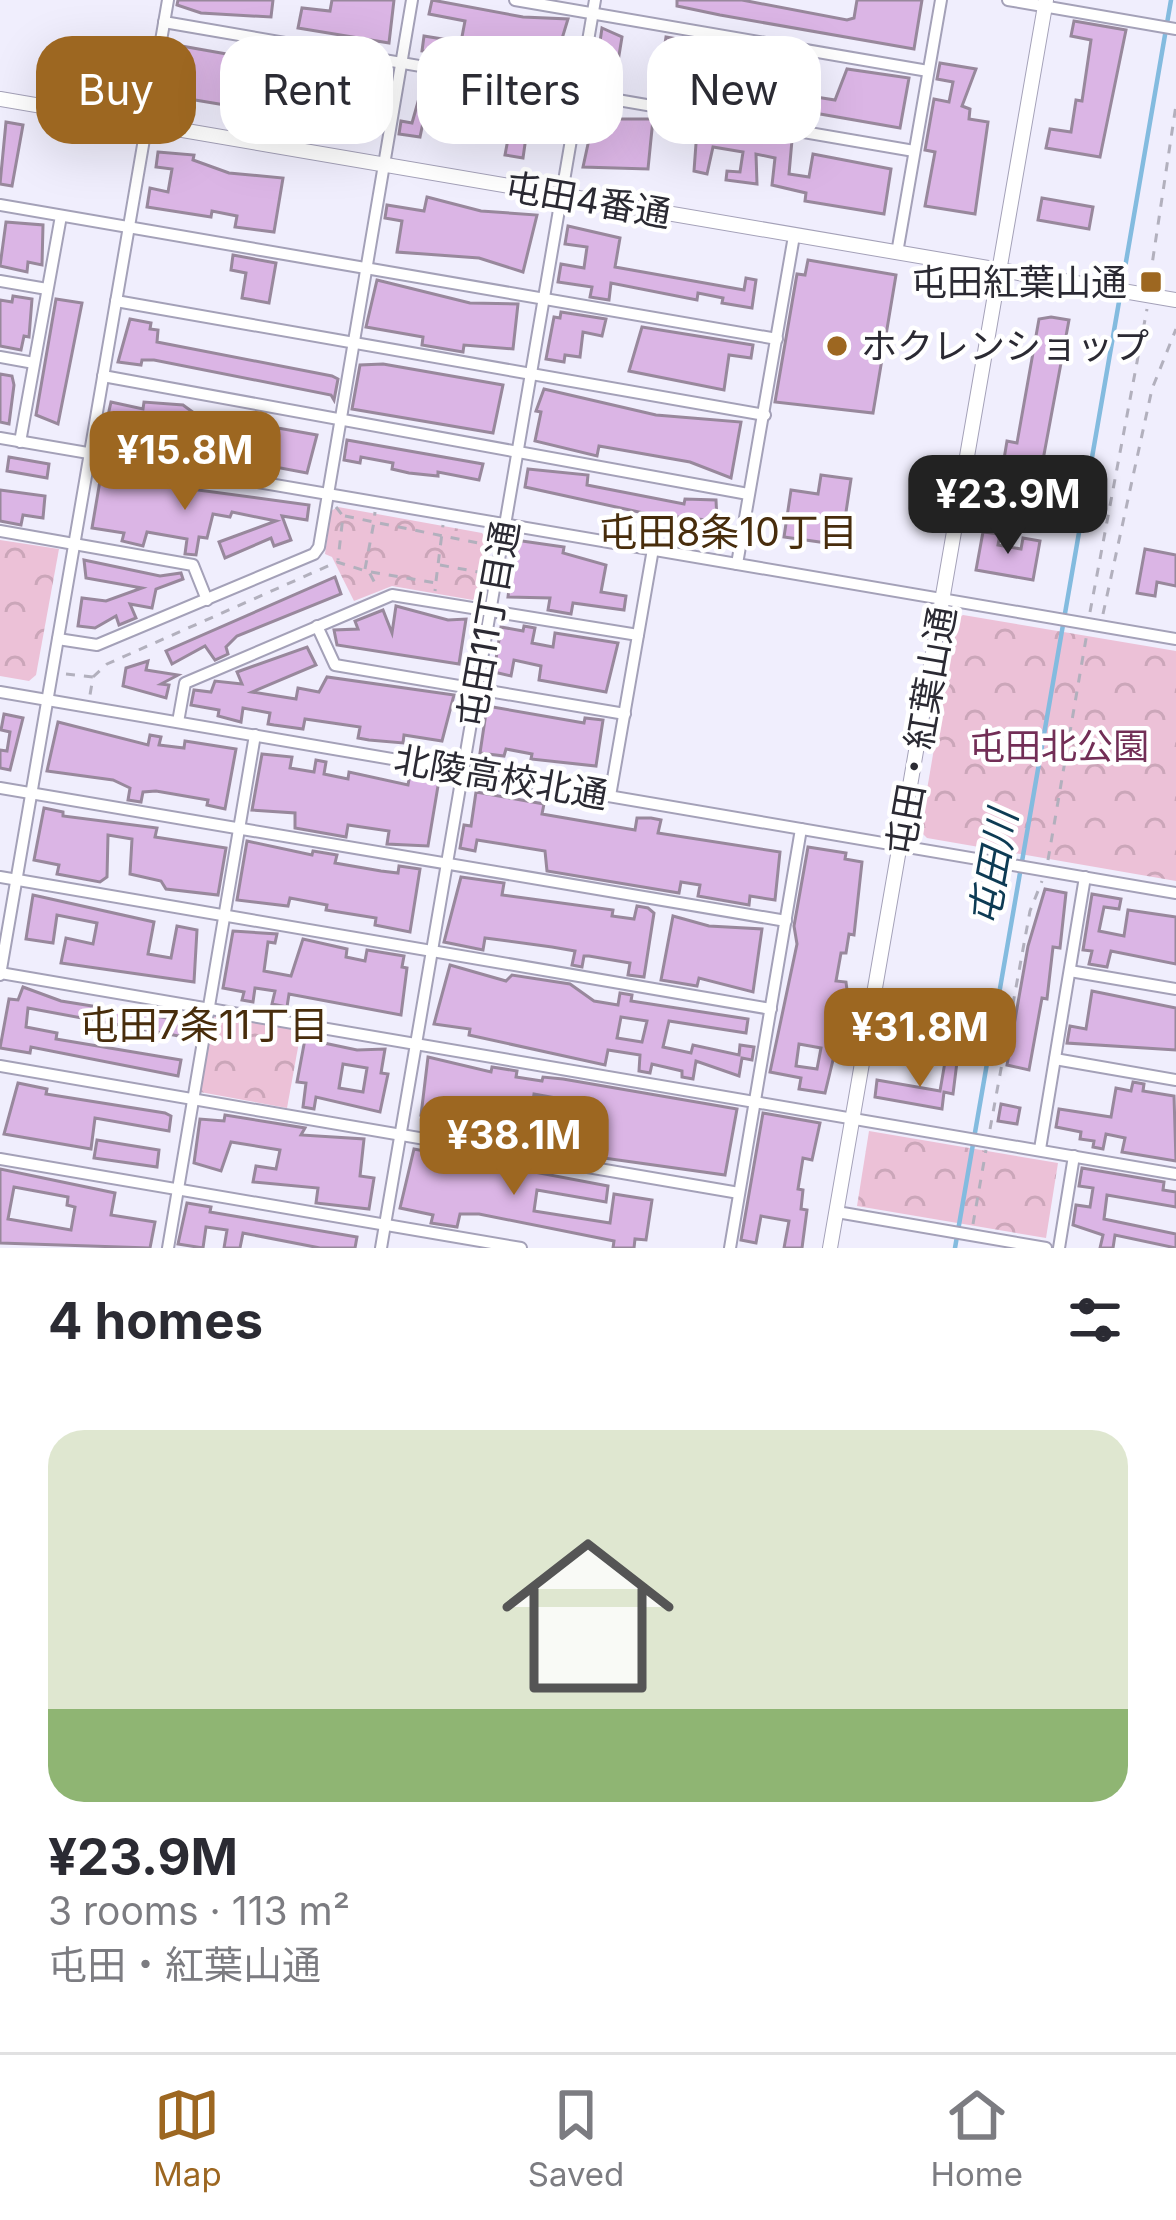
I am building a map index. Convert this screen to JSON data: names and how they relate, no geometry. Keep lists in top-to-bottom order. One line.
{"streets":{"street":["屯田4番通","屯田11丁目通","屯田・紅葉山通","北陵高校北通"]},"crossings":[["屯田4番通","屯田11丁目通"],["屯田4番通","屯田・紅葉山通"],["屯田11丁目通","北陵高校北通"],["屯田・紅葉山通","北陵高校北通"]],"districts":["屯田8条10丁目","屯田7条11丁目"],"water":["屯田川"],"parks":["屯田北公園"],"places":{"transit":["屯田紅葉山通"],"other":["ホクレンショップ"]},"page":{"chip":["Buy","Rent","Filters","New"],"price":["¥15.8M","¥23.9M","¥31.8M","¥38.1M"],"heading":"4 homes","list":[{"name":"¥23.9M","note":"3 rooms · 113 m² · 屯田・紅葉山通"}],"tabs":["Map","Saved","Home"]}}
